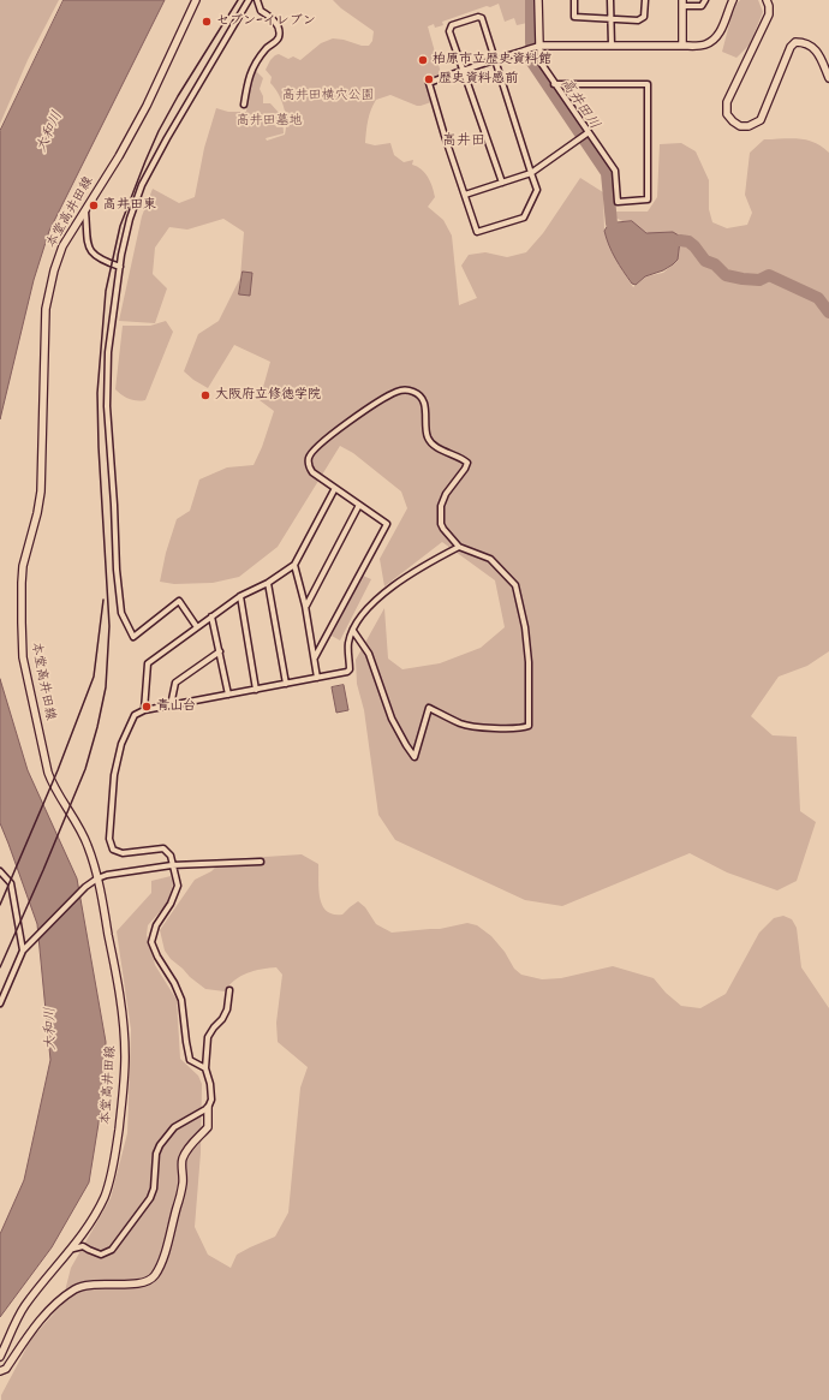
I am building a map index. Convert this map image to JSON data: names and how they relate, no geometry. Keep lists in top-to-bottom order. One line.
{"streets":{"main road":["本堂高井田線"]},"districts":["高井田"],"water":["高井田川","大和川"],"parks":["高井田横穴公園","高井田墓地"],"places":["セブン-イレブン","柏原市立歴史資料館","歴史資料感前","高井田東","大阪府立修徳学院","青山台"]}
